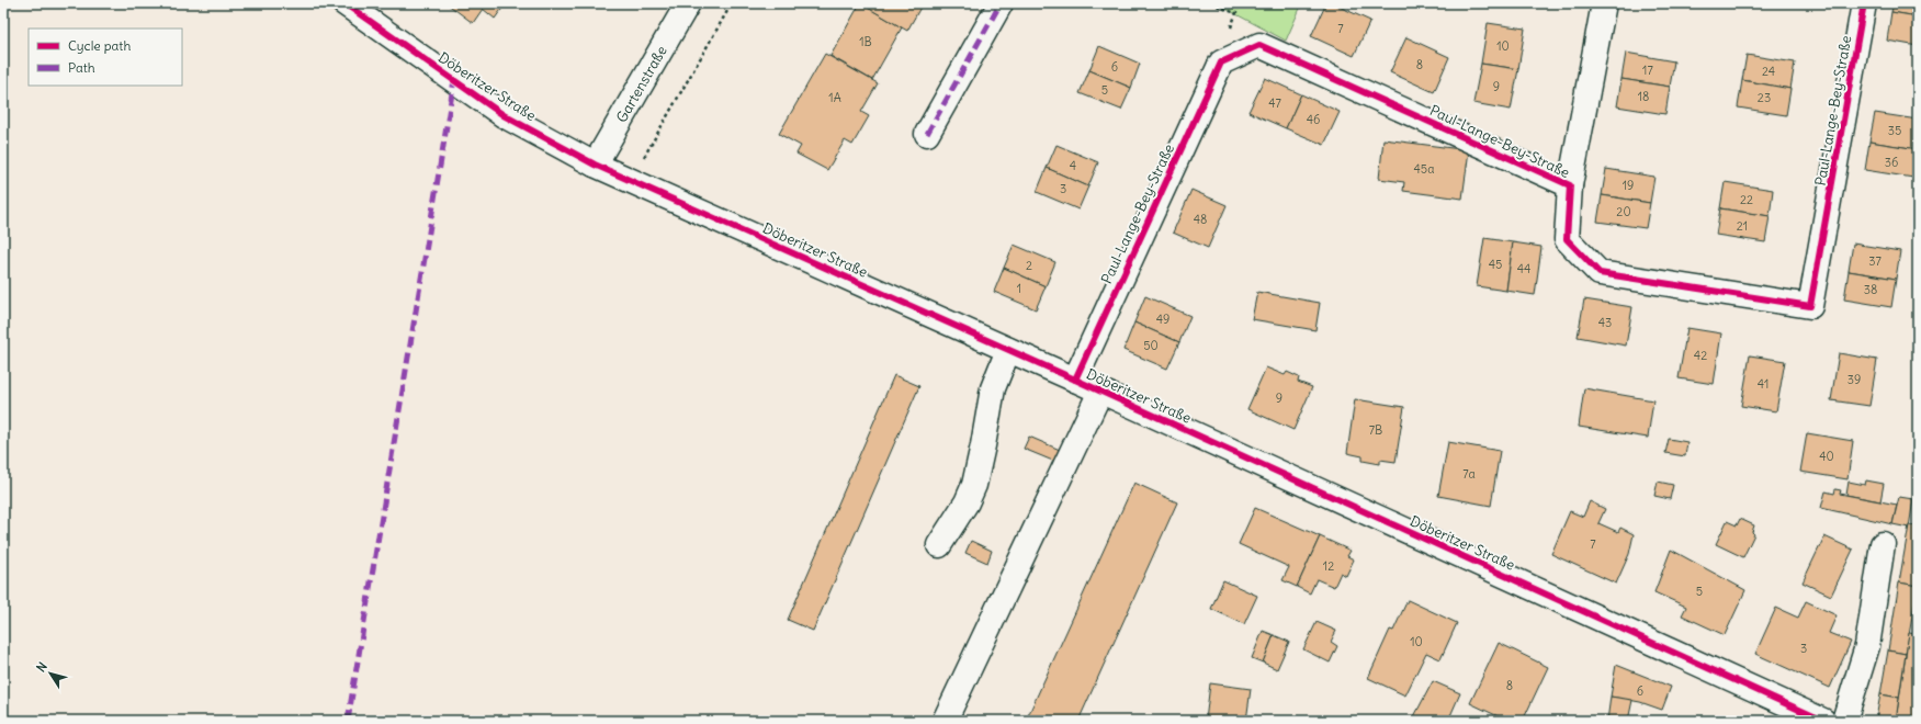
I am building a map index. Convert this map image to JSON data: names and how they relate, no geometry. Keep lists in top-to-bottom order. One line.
{"streets":{"street":["Gartenstraße","Döberitzer Straße","Paul-Lange-Bey-Straße"]},"crossings":[["Gartenstraße","Döberitzer Straße"],["Döberitzer Straße","Paul-Lange-Bey-Straße"]],"house_numbers":["7","1B","10","8","6","17","24","9","5","18","1A","23","47","46","35","36","4","45a","19","3","22","20","48","21","37","45","2","44","1","38","49","43","50","42","39","41","9","7B","40","7a","7","12","5","10","3","8","6"],"legend":["Cycle path","Path"],"north":"top left"}
